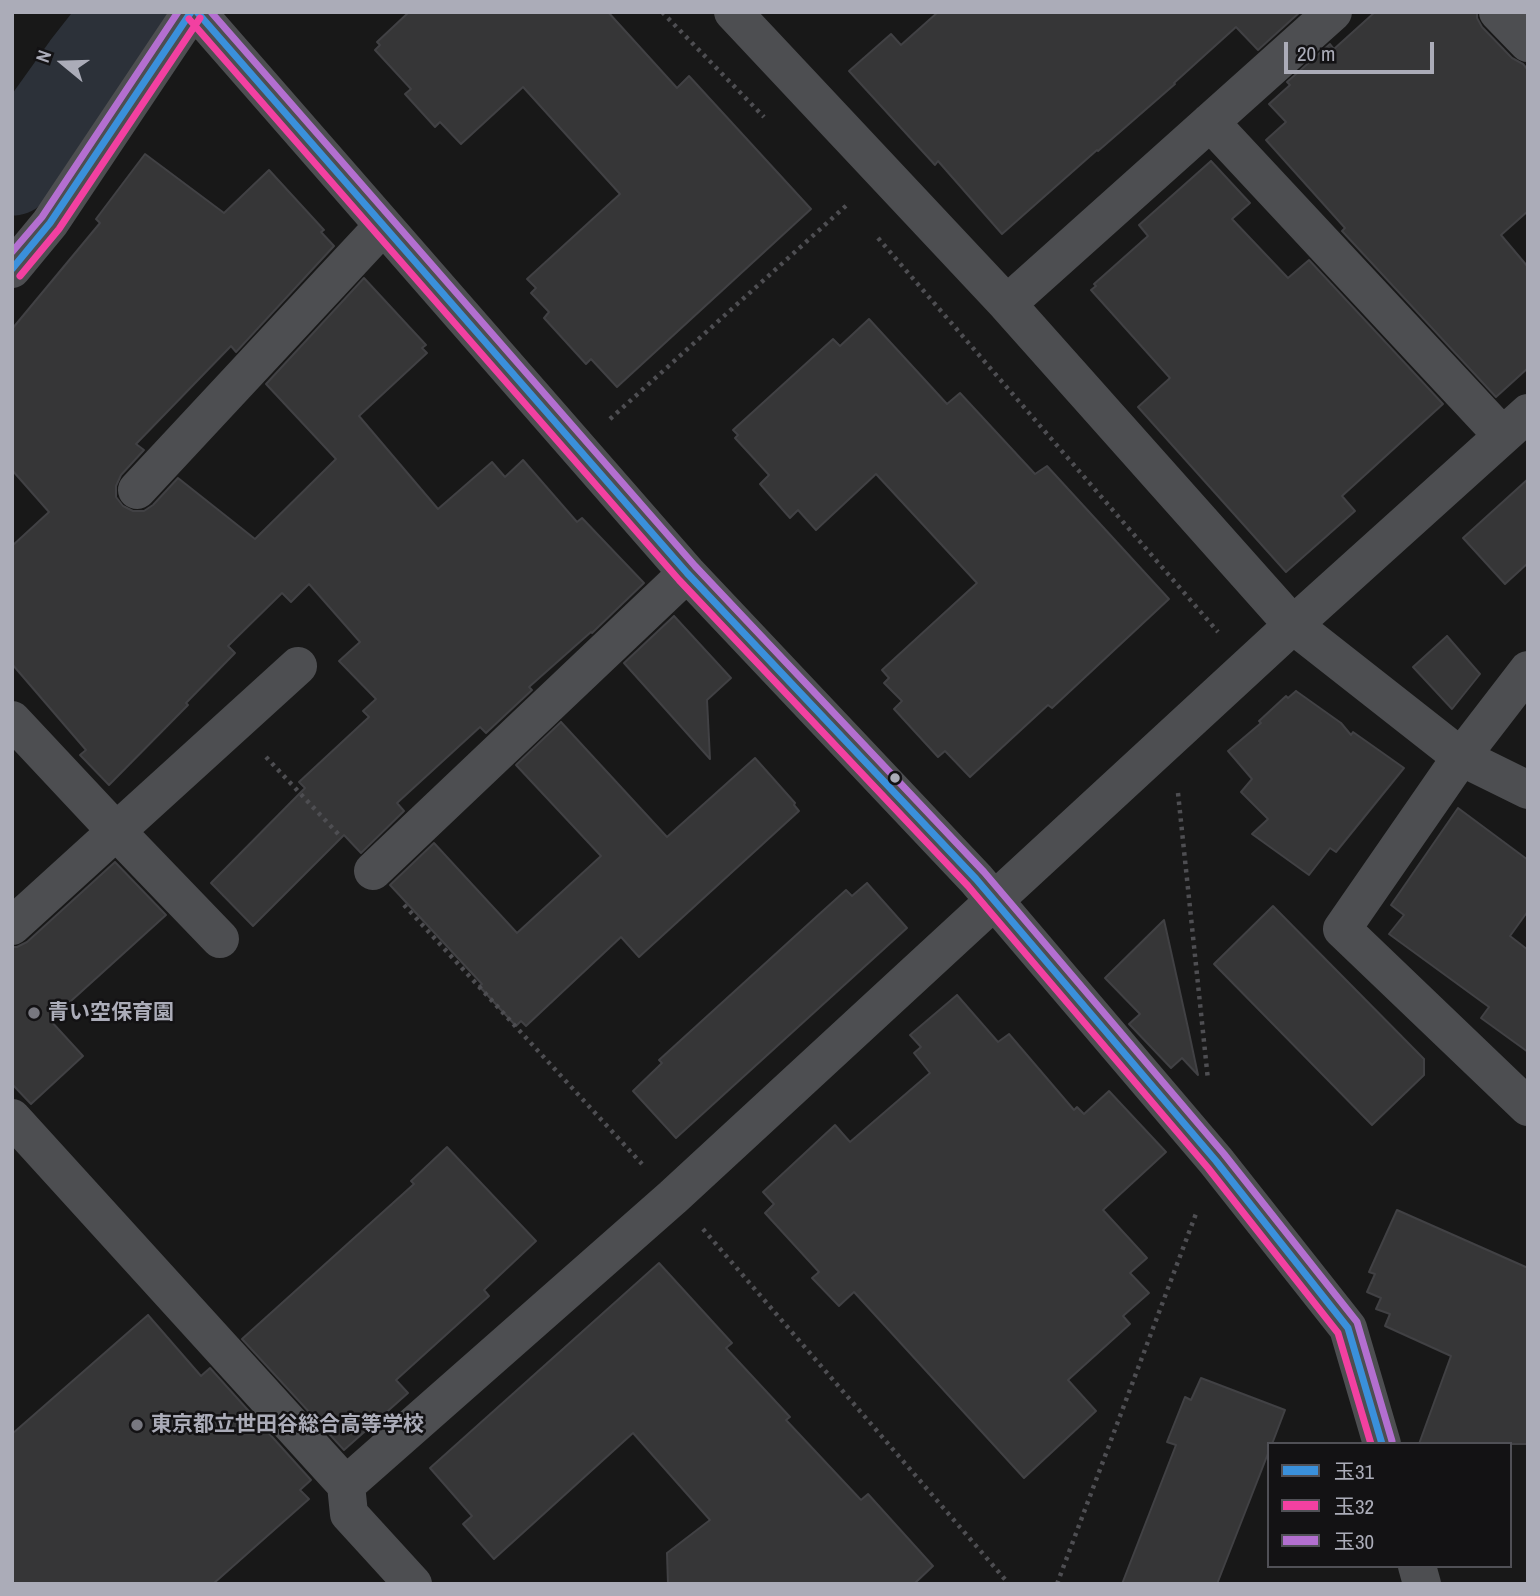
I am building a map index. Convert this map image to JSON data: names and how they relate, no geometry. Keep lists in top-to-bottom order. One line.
{"places":["青い空保育園","東京都立世田谷総合高等学校"],"lines":["transit line 玉31","transit line 玉30","transit line 玉32"],"legend":["玉31","玉32","玉30"],"scale_bar":"20 m","north":"left"}
